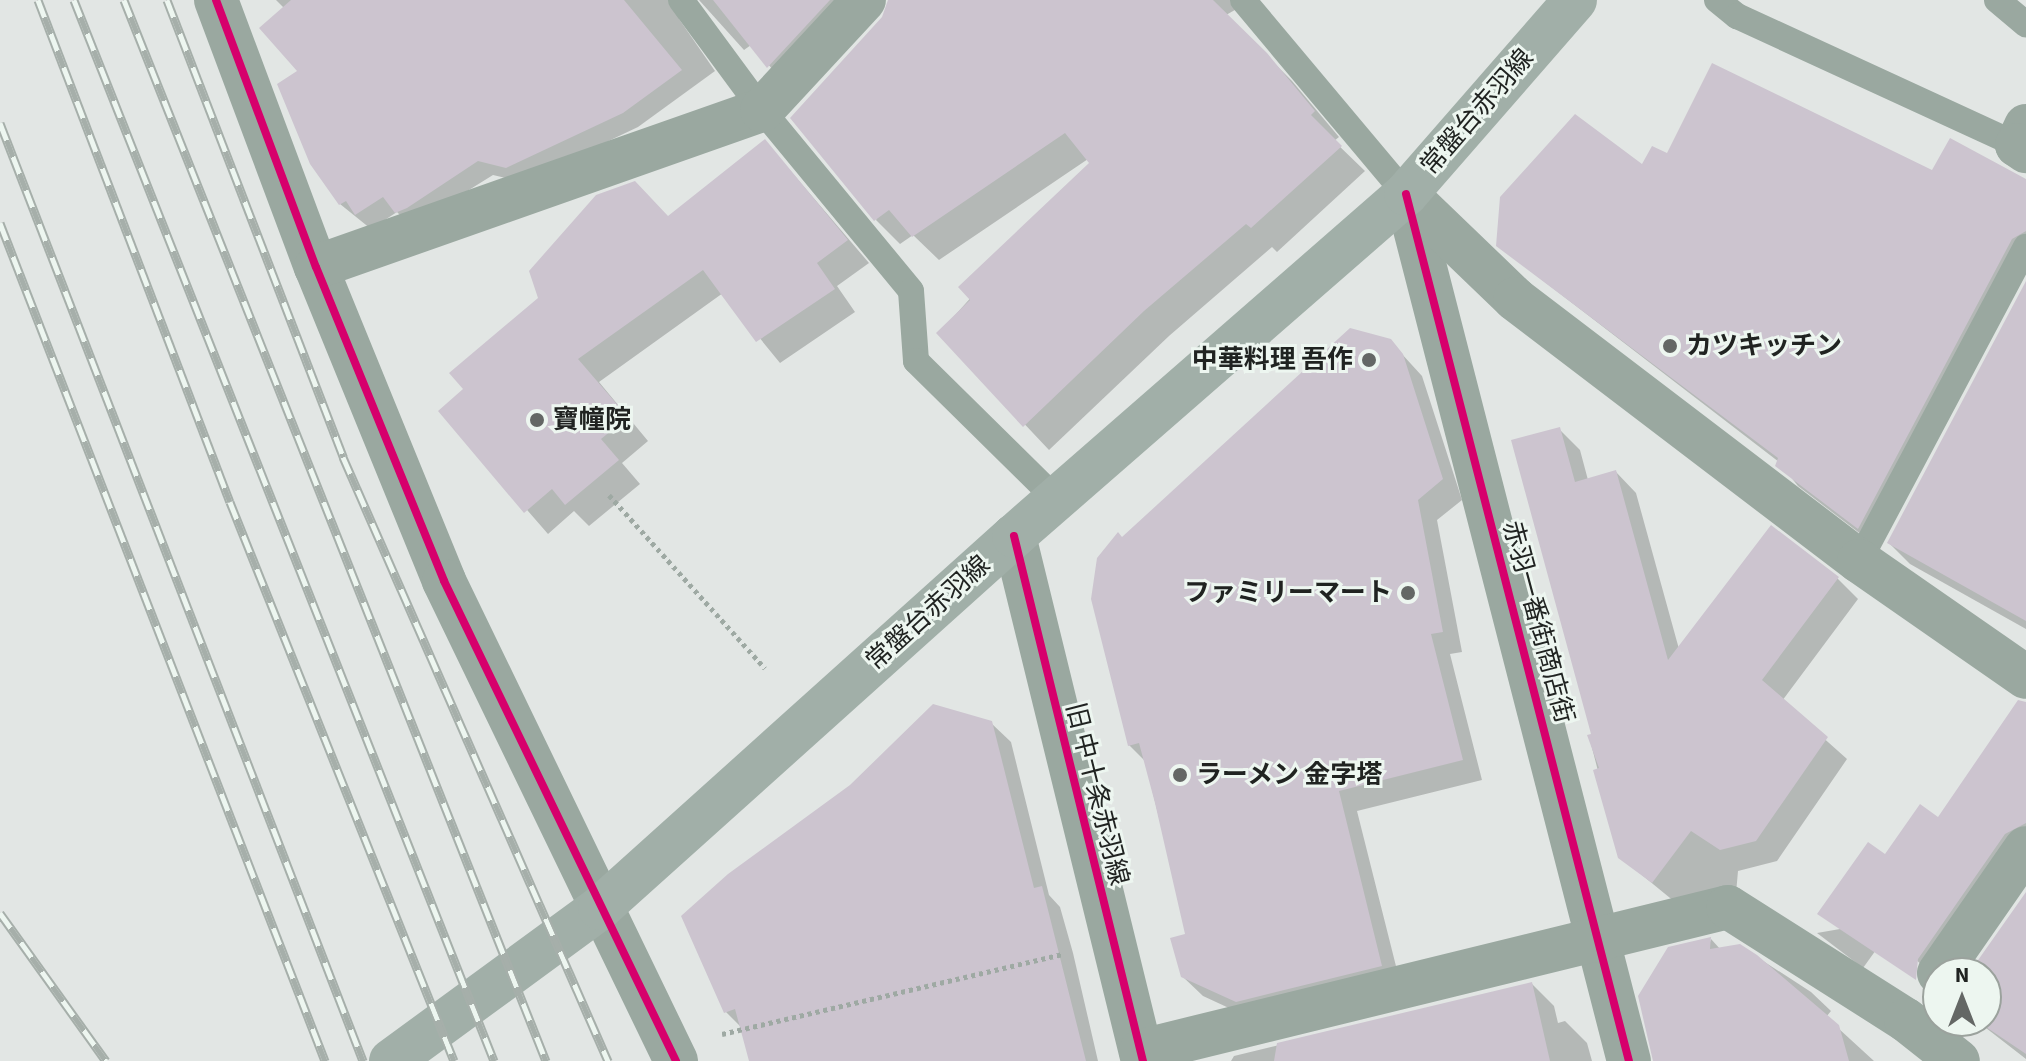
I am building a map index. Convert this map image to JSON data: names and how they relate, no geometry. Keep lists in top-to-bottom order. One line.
{"streets":{"main road":["常盤台赤羽線"],"street":["赤羽一番街商店街","旧 中十条赤羽線"]},"crossings":[["常盤台赤羽線","赤羽一番街商店街"],["常盤台赤羽線","旧 中十条赤羽線"]],"places":["カツキッチン","中華料理 吾作","寶幢院","ファミリーマート","ラーメン 金字塔"],"north":"top"}
